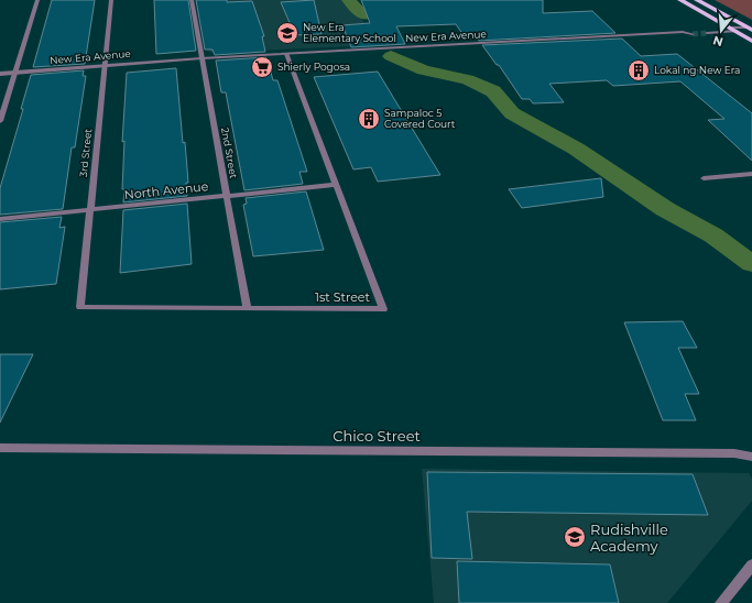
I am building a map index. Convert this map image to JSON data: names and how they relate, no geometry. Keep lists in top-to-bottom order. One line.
{"streets":{"street":["New Era Avenue","3rd Street","2nd Street","North Avenue","1st Street","Chico Street"]},"crossings":[["New Era Avenue","3rd Street"],["New Era Avenue","2nd Street"],["New Era Avenue","1st Street"],["3rd Street","North Avenue"],["3rd Street","1st Street"],["2nd Street","North Avenue"],["2nd Street","1st Street"],["North Avenue","1st Street"]],"places":{"school or university":["New Era Elementary School","Rudishville Academy"],"supermarket":["Shierly Pogosa"],"building":["Lokal ng New Era","Sampaloc 5 Covered Court"]},"north":"bottom"}
